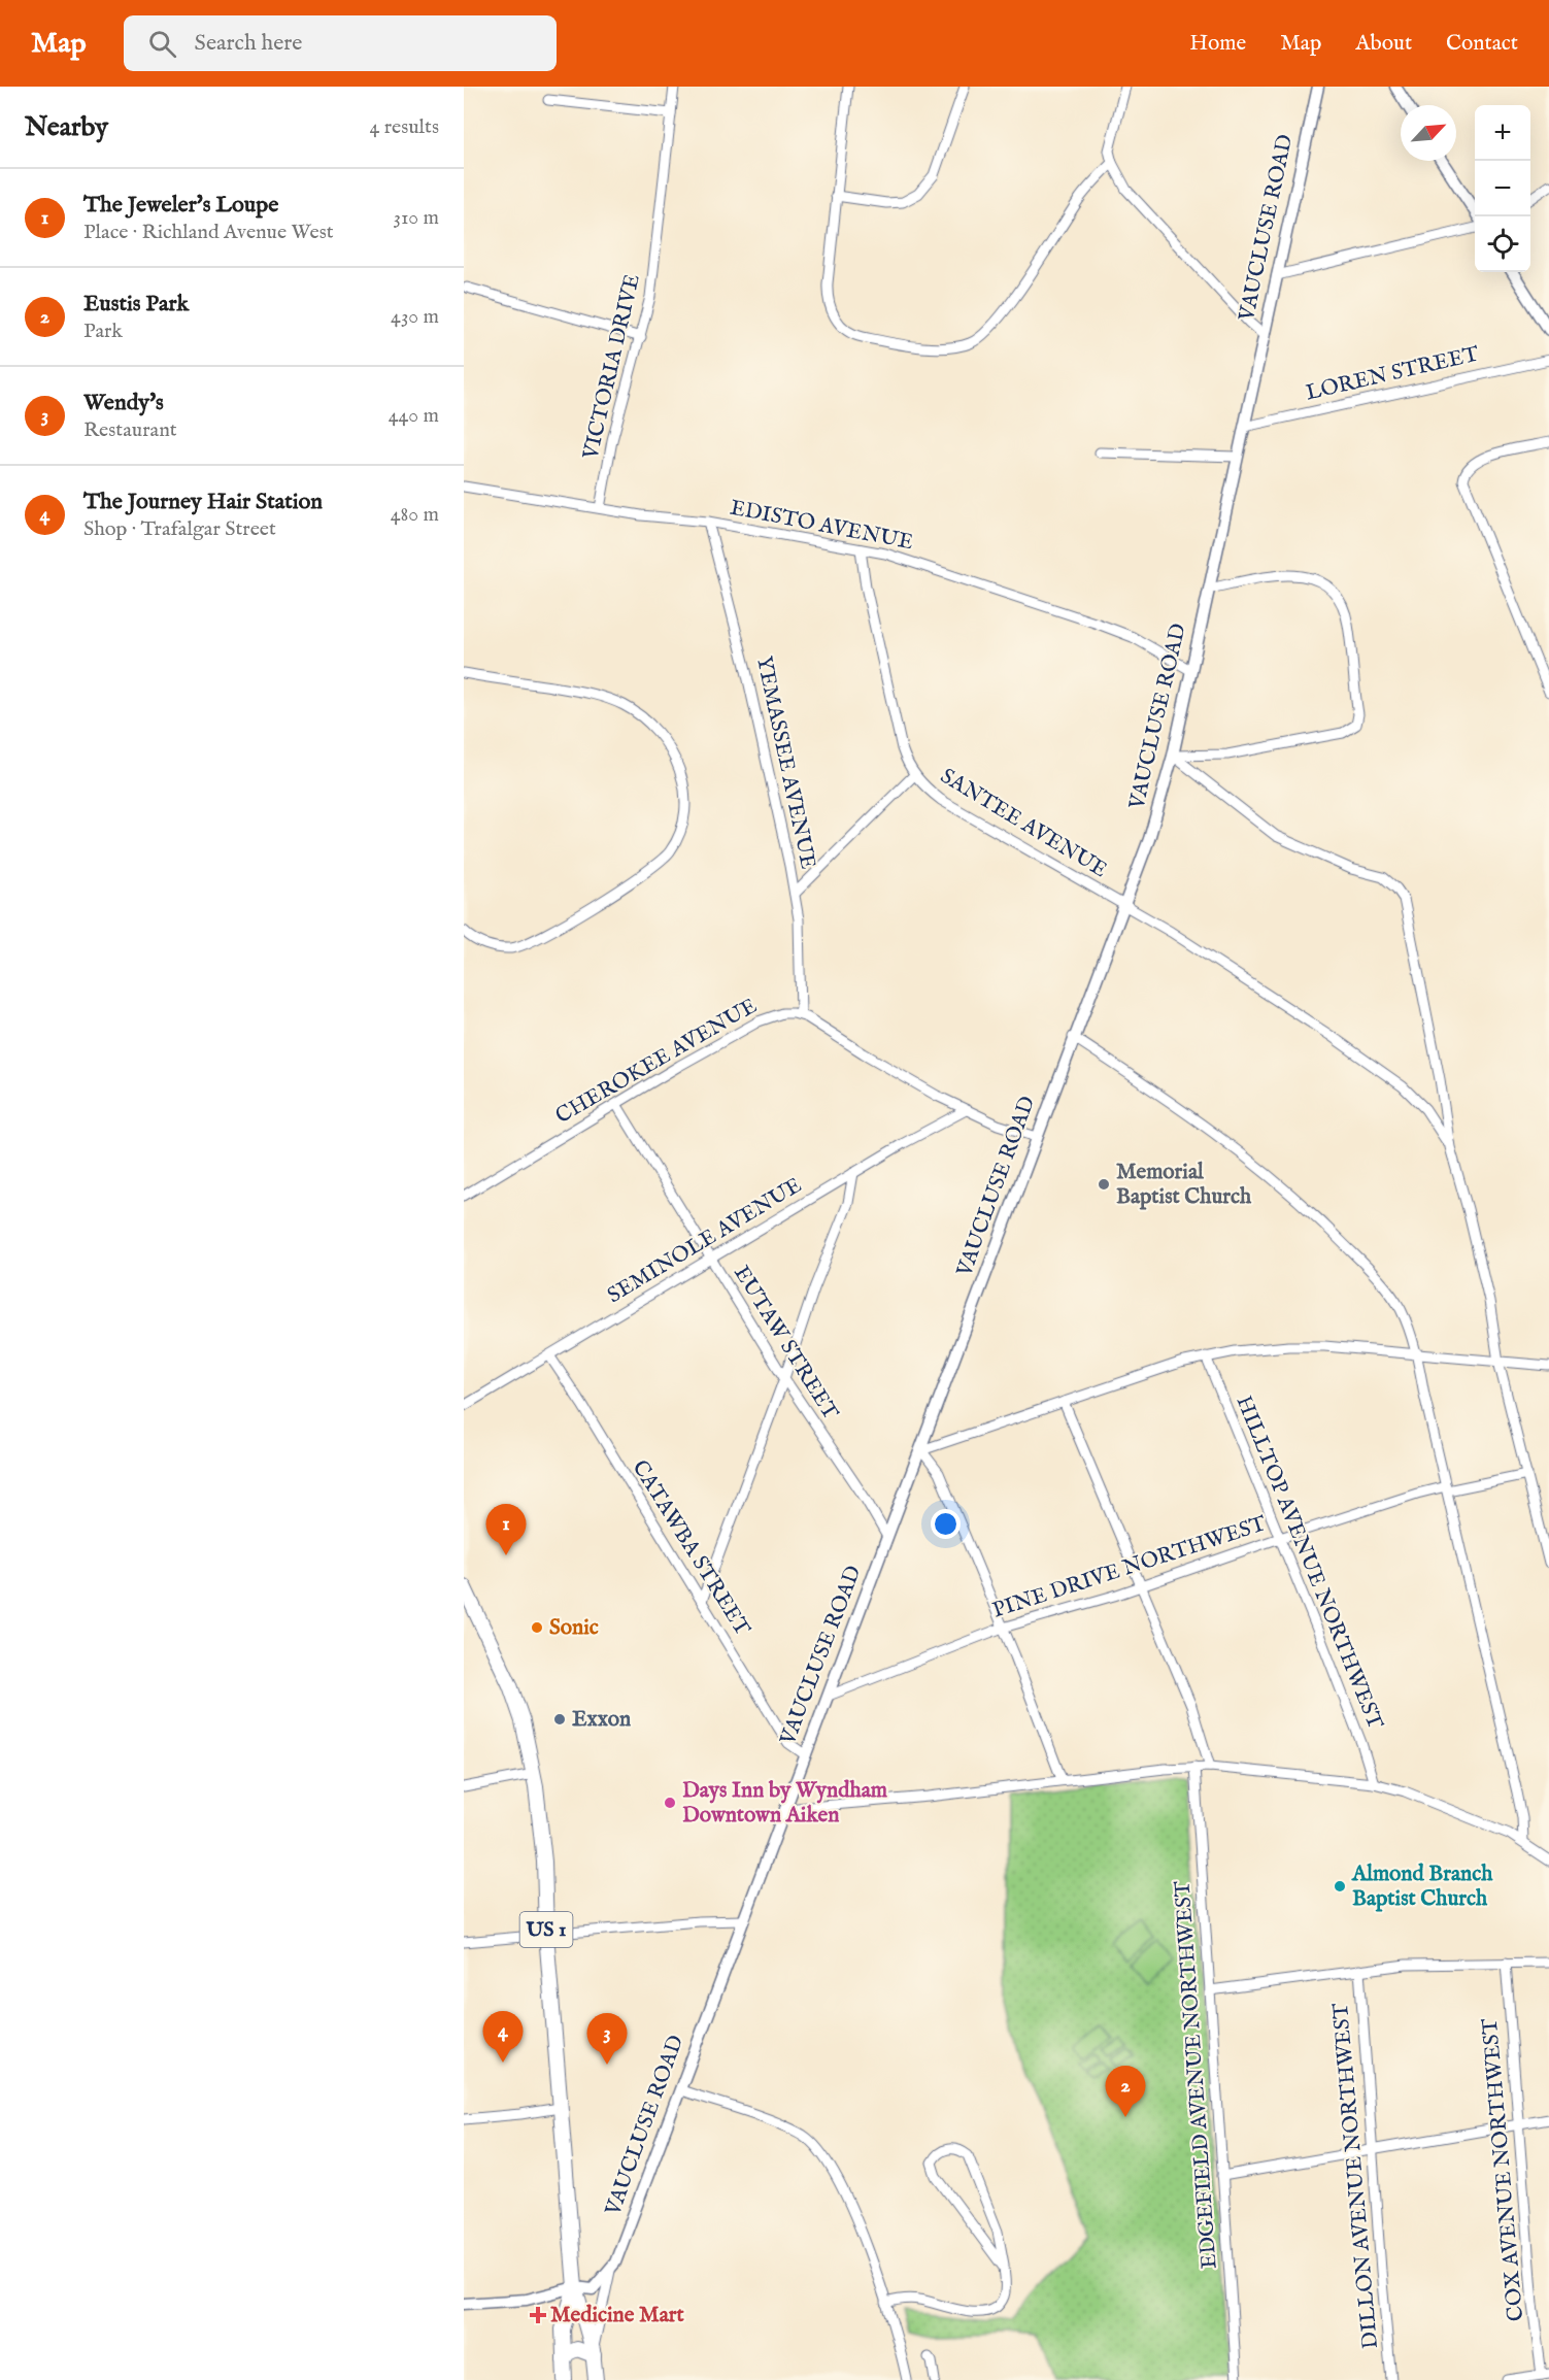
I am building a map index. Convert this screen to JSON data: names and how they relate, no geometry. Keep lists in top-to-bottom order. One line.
{"streets":{"main road":["US 1"],"street":["VAUCLUSE ROAD","VICTORIA DRIVE","LOREN STREET","EDISTO AVENUE","YEMASSEE AVENUE","SANTEE AVENUE","CHEROKEE AVENUE","SEMINOLE AVENUE","EUTAW STREET","CATAWBA STREET","HILLTOP AVENUE NORTHWEST","PINE DRIVE NORTHWEST","EDGEFIELD AVENUE NORTHWEST","COX AVENUE NORTHWEST","DILLON AVENUE NORTHWEST"]},"crossings":[["VAUCLUSE ROAD","LOREN STREET"],["VAUCLUSE ROAD","EDISTO AVENUE"],["VAUCLUSE ROAD","SANTEE AVENUE"],["VAUCLUSE ROAD","EUTAW STREET"],["VAUCLUSE ROAD","CATAWBA STREET"],["VAUCLUSE ROAD","PINE DRIVE NORTHWEST"],["VICTORIA DRIVE","EDISTO AVENUE"],["EDISTO AVENUE","YEMASSEE AVENUE"],["EDISTO AVENUE","SANTEE AVENUE"],["YEMASSEE AVENUE","CHEROKEE AVENUE"],["CHEROKEE AVENUE","EUTAW STREET"],["SEMINOLE AVENUE","EUTAW STREET"],["SEMINOLE AVENUE","CATAWBA STREET"],["HILLTOP AVENUE NORTHWEST","PINE DRIVE NORTHWEST"]],"places":{"other":["Memorial Baptist Church","Sonic","Exxon","Days Inn by Wyndham Downtown Aiken","Almond Branch Baptist Church"],"health":["Medicine Mart"]},"north":"top right","page":{"header":"Map","search":"Search here","nav":["Home","Map","About","Contact"],"heading":["Nearby","4 results"],"map_buttons":["+","−"],"list":[{"mark":"1","name":"The Jeweler's Loupe","note":"Place · Richland Avenue West","value":"310 m"},{"mark":"2","name":"Eustis Park","note":"Park","value":"430 m"},{"mark":"3","name":"Wendy's","note":"Restaurant","value":"440 m"},{"mark":"4","name":"The Journey Hair Station","note":"Shop · Trafalgar Street","value":"480 m"}],"pins":["1","4","3","2"]}}
